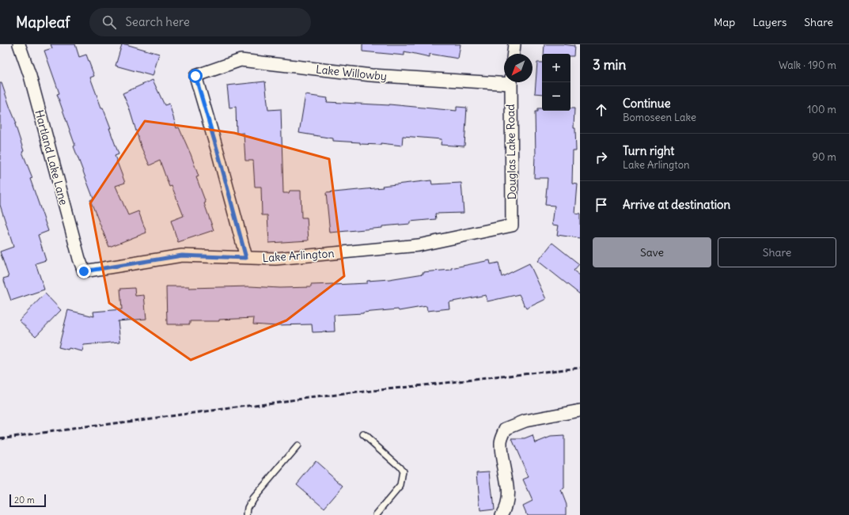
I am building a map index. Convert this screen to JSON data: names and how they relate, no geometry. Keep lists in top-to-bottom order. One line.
{"streets":{"street":["Lake Willowby","Douglas Lake Road","Hartland Lake Lane","Lake Arlington"]},"crossings":[["Lake Willowby","Lake Arlington"],["Douglas Lake Road","Lake Arlington"],["Hartland Lake Lane","Lake Arlington"]],"scale_bar":"20 m","north":"bottom left","page":{"header":"Mapleaf","search":"Search here","nav":["Map","Layers","Share"],"heading":["3 min","Walk · 190 m"],"map_buttons":["+","−"],"list":[["Continue","Bomoseen Lake","100 m"],["Turn right","Lake Arlington","90 m"],"Arrive at destination"],"buttons":["Save","Share"],"scale":"20 m"}}
